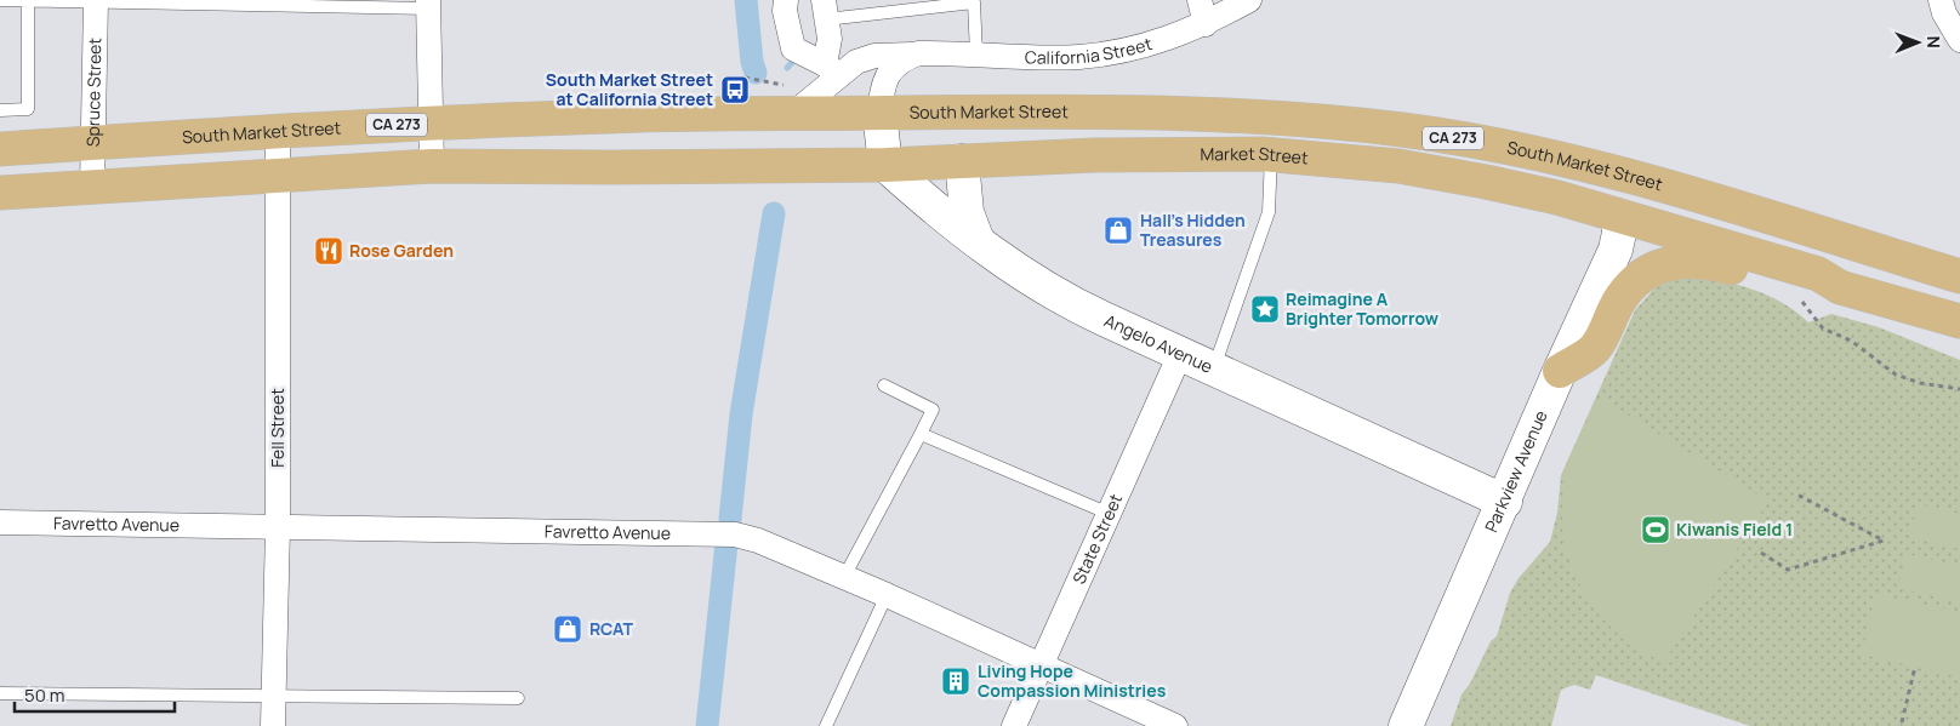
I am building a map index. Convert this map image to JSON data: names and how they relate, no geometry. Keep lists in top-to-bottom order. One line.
{"streets":{"main road":["South Market Street","CA 273","Market Street"],"street":["California Street","Spruce Street","Angelo Avenue","Fell Street","Parkview Avenue","Favretto Avenue","State Street"]},"crossings":[["California Street","South Market Street"],["Spruce Street","South Market Street"],["Spruce Street","CA 273"],["South Market Street","Fell Street"],["CA 273","Market Street"],["CA 273","Angelo Avenue"],["CA 273","Fell Street"],["CA 273","Parkview Avenue"],["Market Street","Angelo Avenue"],["Market Street","Parkview Avenue"],["Angelo Avenue","Parkview Avenue"],["Angelo Avenue","State Street"],["Fell Street","Favretto Avenue"],["Favretto Avenue","State Street"]],"places":{"bus stop":["South Market Street at California Street"],"shop":["Hall’s Hidden Treasures","RCAT"],"restaurant":["Rose Garden"],"place":["Reimagine A Brighter Tomorrow"],"sports":["Kiwanis Field 1"],"building":["Living Hope Compassion Ministries"]},"scale_bar":"50 m","north":"right"}
